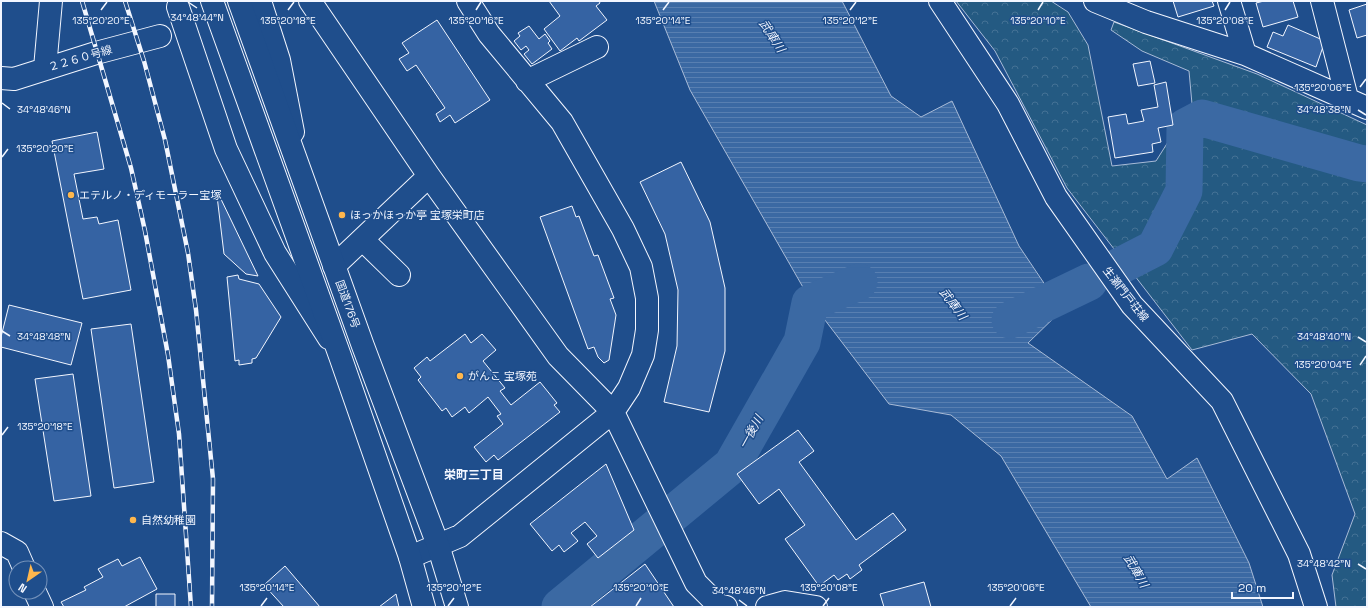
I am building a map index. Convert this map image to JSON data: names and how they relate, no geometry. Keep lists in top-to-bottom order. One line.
{"streets":{"main road":["２２６０号線","生瀬門戸荘線","国道176号"]},"districts":["栄町三丁目"],"water":["武庫川","一後川"],"places":["エテルノ・ディモーラー宝塚","ほっかほっか亭 宝塚栄町店","がんこ 宝塚苑","自然幼稚園"],"scale_bar":"20 m","north":"bottom left","coordinates":["34°48'44\"N","135°20'20\"E","135°20'18\"E","135°20'16\"E","135°20'14\"E","135°20'12\"E","135°20'10\"E","135°20'08\"E","135°20'06\"E","34°48'46\"N","34°48'38\"N","34°48'48\"N","34°48'40\"N","135°20'04\"E","34°48'42\"N"]}
